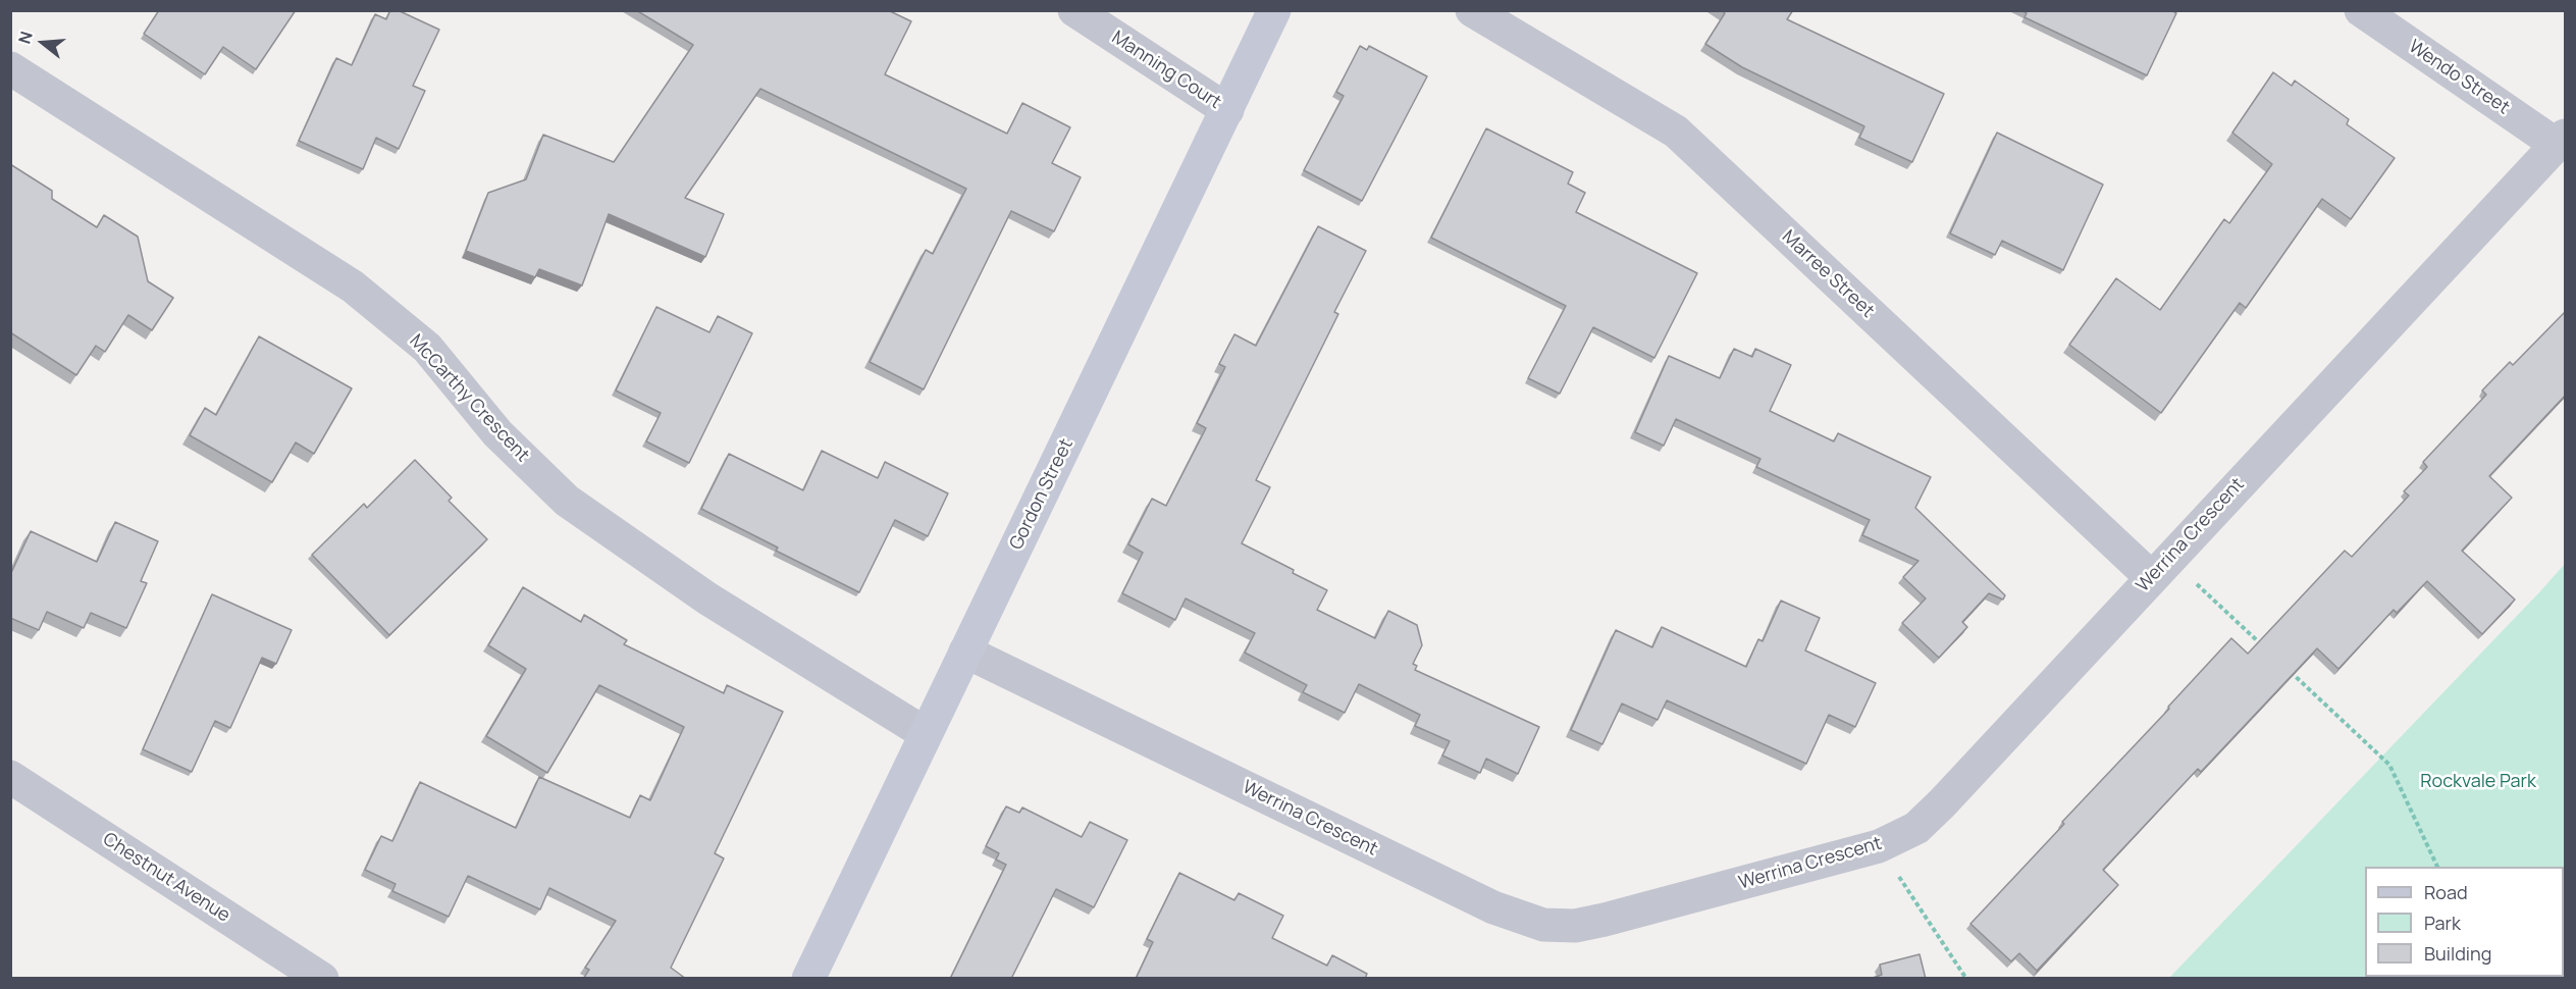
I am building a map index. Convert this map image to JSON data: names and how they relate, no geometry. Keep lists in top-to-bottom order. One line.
{"streets":{"street":["Manning Court","Wendo Street","Marree Street","McCarthy Crescent","Gordon Street","Werrina Crescent","Chestnut Avenue"]},"crossings":[["Manning Court","Gordon Street"],["Wendo Street","Werrina Crescent"],["Marree Street","Werrina Crescent"],["McCarthy Crescent","Gordon Street"],["Gordon Street","Werrina Crescent"]],"parks":["Rockvale Park"],"legend":["Road","Park","Building"],"north":"left"}
